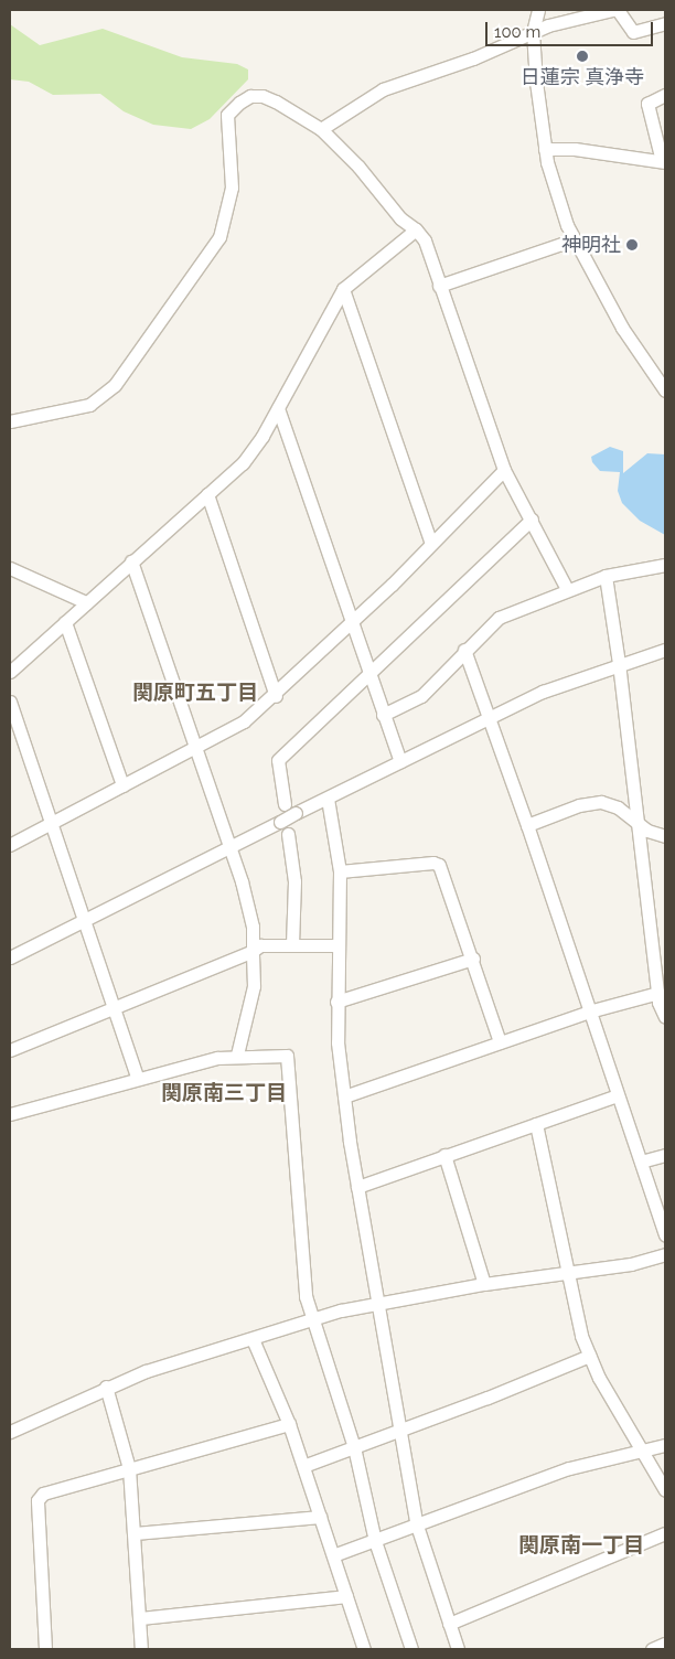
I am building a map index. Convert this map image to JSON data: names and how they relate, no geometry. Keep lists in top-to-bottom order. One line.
{"districts":["関原町五丁目","関原南三丁目","関原南一丁目"],"places":["日蓮宗 真浄寺","神明社"],"scale_bar":"100 m"}
